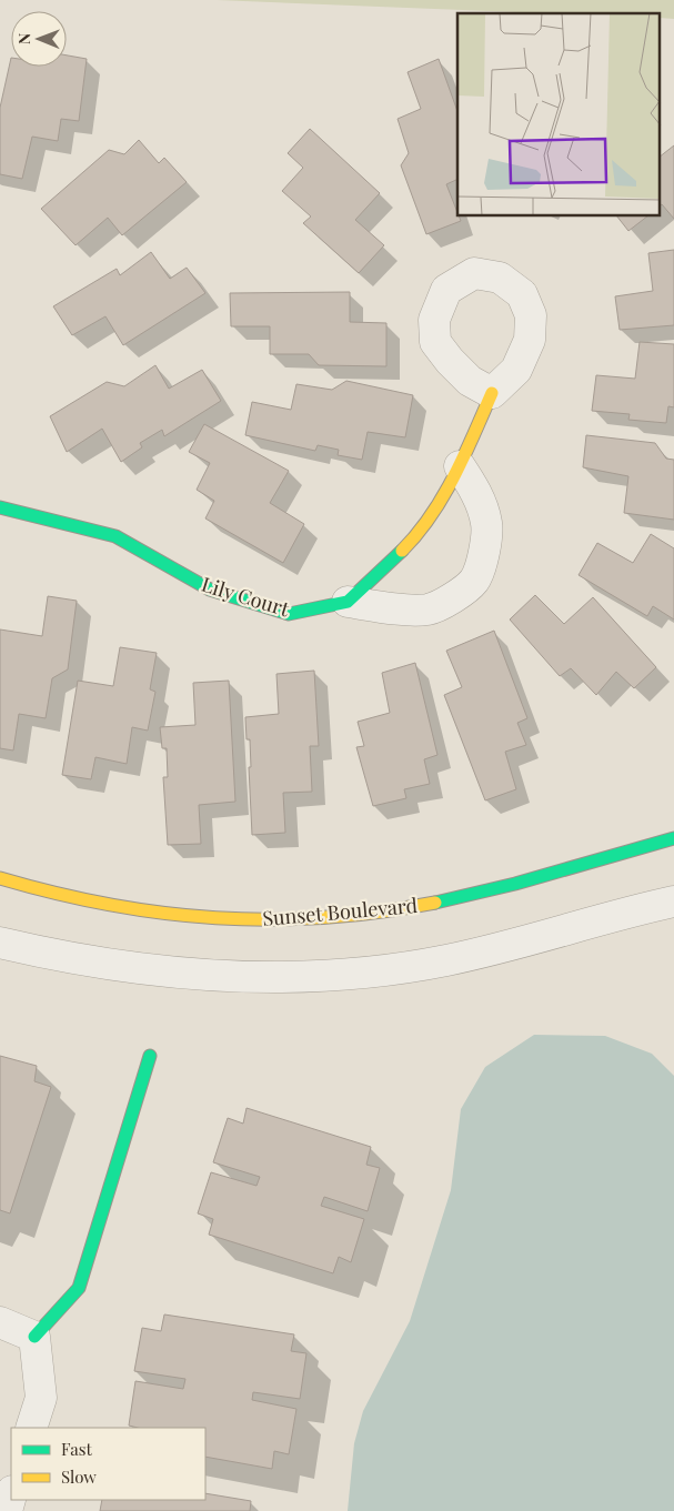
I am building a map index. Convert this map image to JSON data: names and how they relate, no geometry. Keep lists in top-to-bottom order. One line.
{"streets":{"street":["Lily Court","Sunset Boulevard"]},"legend":["Fast","Slow"],"north":"left"}
